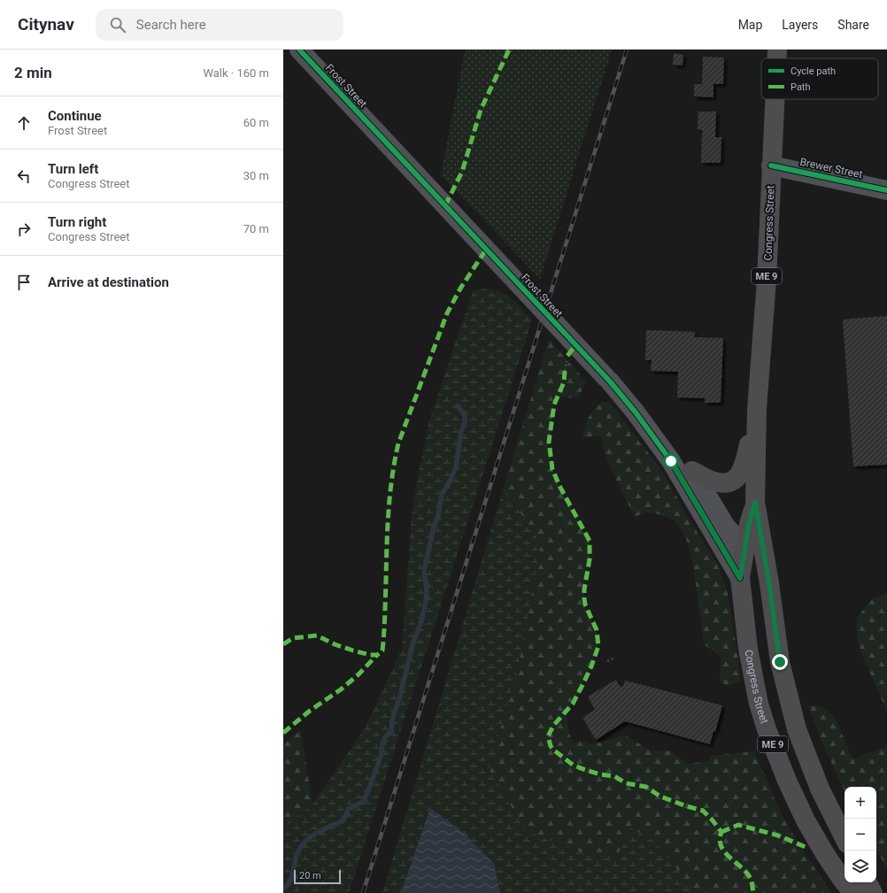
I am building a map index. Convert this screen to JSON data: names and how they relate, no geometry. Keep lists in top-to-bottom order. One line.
{"streets":{"main road":["Congress Street","ME 9"],"street":["Frost Street","Brewer Street"]},"crossings":[["Frost Street","Congress Street"],["Frost Street","ME 9"],["Brewer Street","Congress Street"],["Congress Street","ME 9"]],"legend":["Cycle path","Path"],"scale_bar":"20 m","page":{"header":"Citynav","search":"Search here","nav":["Map","Layers","Share"],"heading":["2 min","Walk · 160 m"],"list":[["Continue","Frost Street","60 m"],["Turn left","Congress Street","30 m"],["Turn right","Congress Street","70 m"],"Arrive at destination"],"map_buttons":["+","−"],"scale":"20 m"}}
